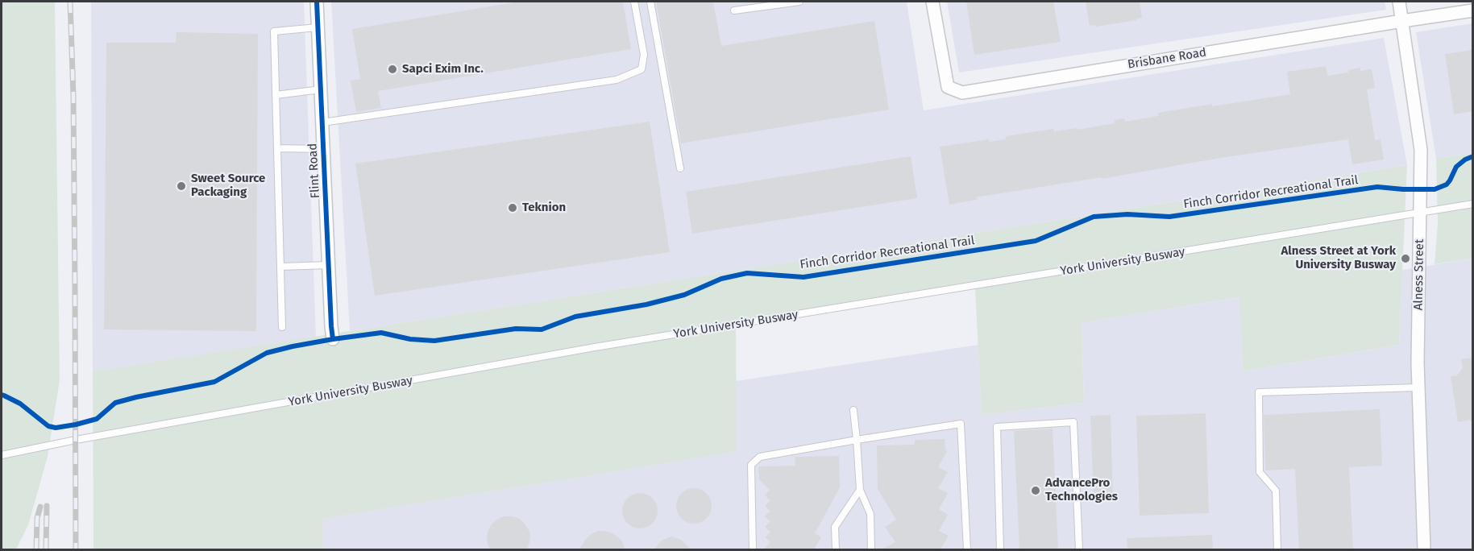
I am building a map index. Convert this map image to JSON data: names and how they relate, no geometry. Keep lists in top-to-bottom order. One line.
{"streets":{"street":["Brisbane Road","Flint Road","Alness Street"],"lane":["York University Busway"],"cycle path":["Finch Corridor Recreational Trail"]},"crossings":[["Brisbane Road","Alness Street"],["York University Busway","Alness Street"]],"places":["Sapci Exim Inc.","Sweet Source Packaging","Teknion","Alness Street at York University Busway","AdvancePro Technologies"]}
